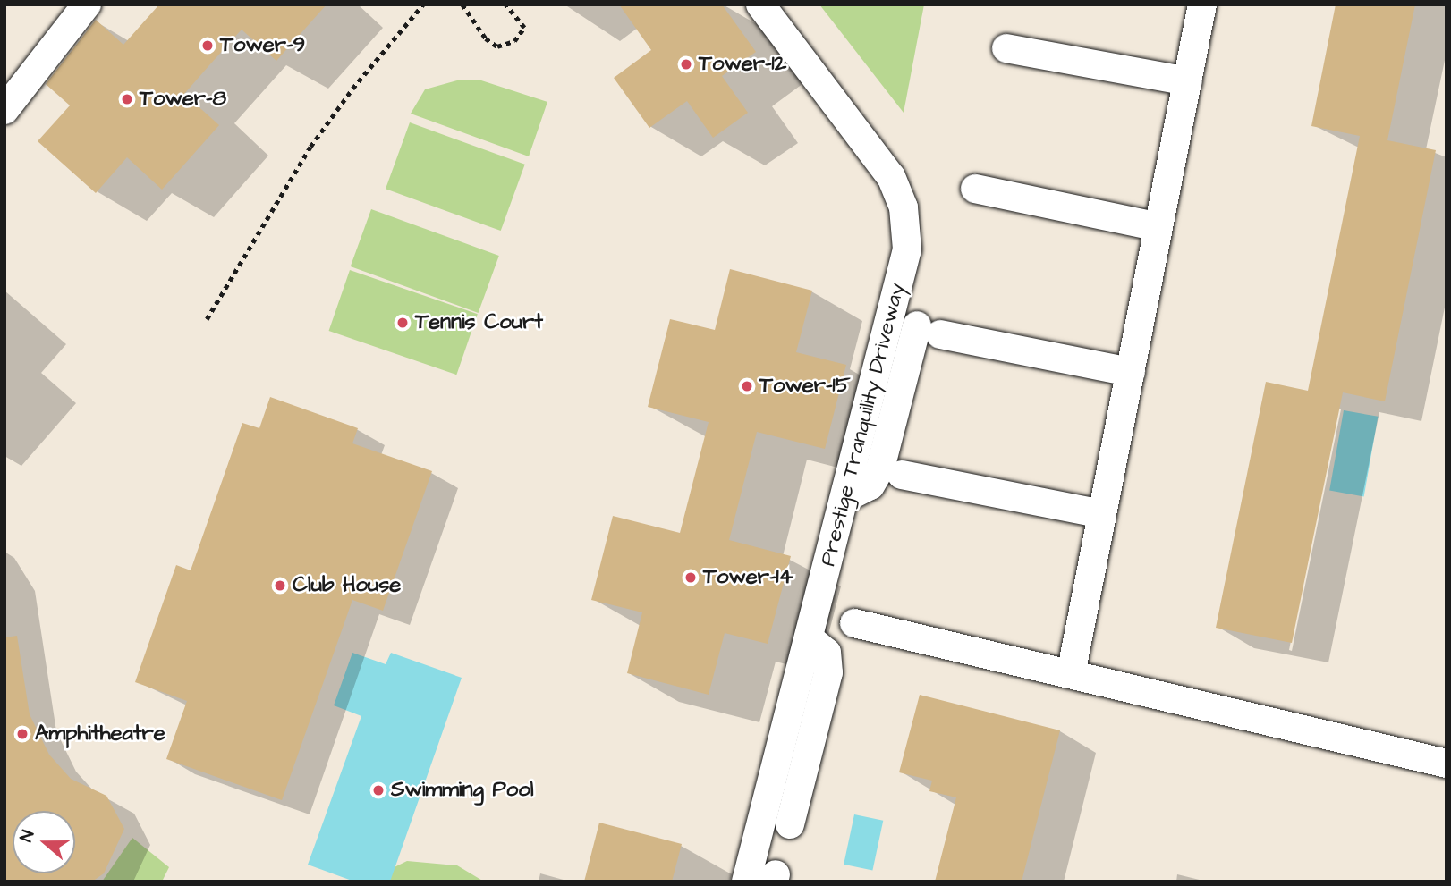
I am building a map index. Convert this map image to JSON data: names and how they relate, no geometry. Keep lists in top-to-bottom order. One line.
{"streets":{"street":["Prestige Tranquility Driveway"]},"places":["Tower-9","Tower-12","Tower-8","Tennis Court","Tower-15","Tower-14","Club House","Amphitheatre","Swimming Pool"],"north":"left"}
